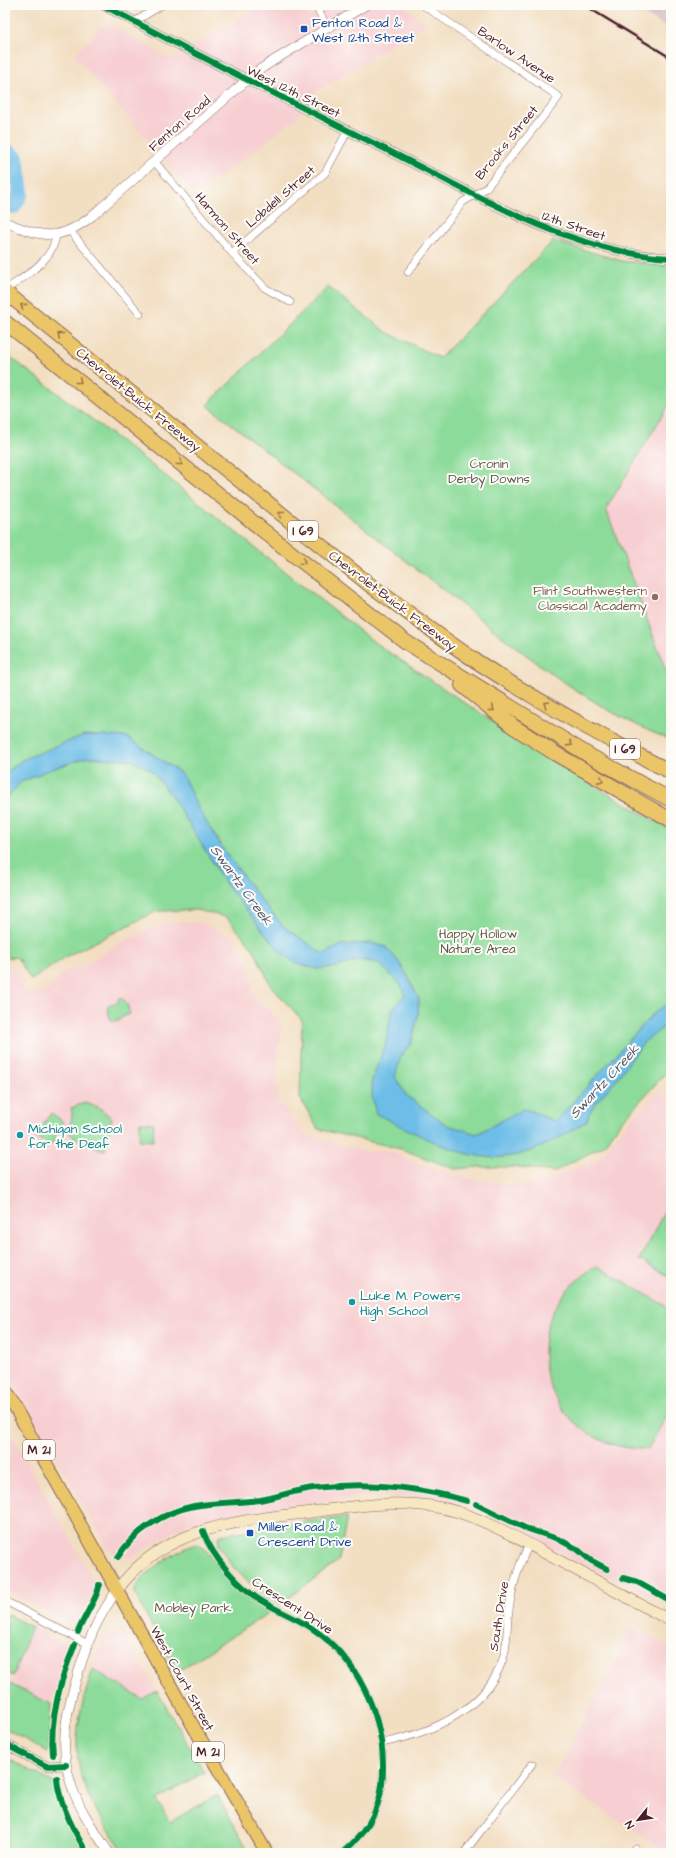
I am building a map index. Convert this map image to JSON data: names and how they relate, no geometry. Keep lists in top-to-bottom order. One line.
{"streets":{"highway":["Chevrolet-Buick Freeway","I 69"],"main road":["M 21","West Court Street"],"street":["Barlow Avenue","West 12th Street","Fenton Road","Brooks Street","Lobdell Street","12th Street","Harmon Street","Crescent Drive","South Drive"]},"crossings":[["Barlow Avenue","Brooks Street"],["West 12th Street","Fenton Road"],["West 12th Street","Brooks Street"],["West 12th Street","Lobdell Street"],["West 12th Street","12th Street"],["Fenton Road","Harmon Street"],["Brooks Street","12th Street"],["Lobdell Street","Harmon Street"],["Crescent Drive","South Drive"]],"water":["Swartz Creek"],"parks":["Cronin Derby Downs","Happy Hollow Nature Area","Mobley Park"],"places":{"transit":["Fenton Road & West 12th Street","Miller Road & Crescent Drive"],"other":["Flint Southwestern Classical Academy","Michigan School for the Deaf","Luke M. Powers High School"]},"north":"bottom left"}
